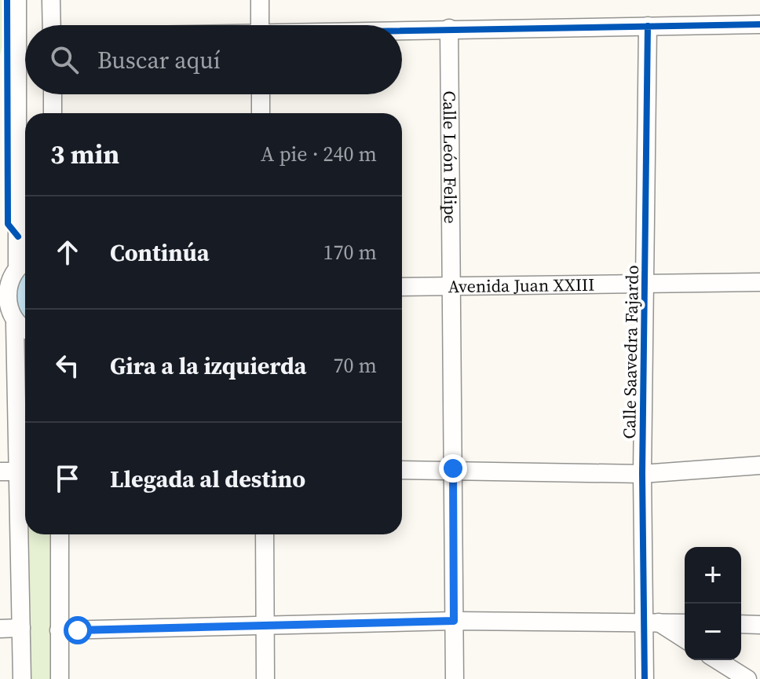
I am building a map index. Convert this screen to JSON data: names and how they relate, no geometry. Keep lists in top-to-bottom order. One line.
{"streets":{"street":["Calle León Felipe","Avenida Juan XXIII","Calle Saavedra Fajardo"]},"crossings":[["Calle León Felipe","Avenida Juan XXIII"],["Avenida Juan XXIII","Calle Saavedra Fajardo"]],"page":{"search":"Buscar aquí","heading":["3 min","A pie · 240 m"],"list":[["Continúa","170 m"],["Gira a la izquierda","70 m"],"Llegada al destino"],"map_buttons":["+","−"]}}
